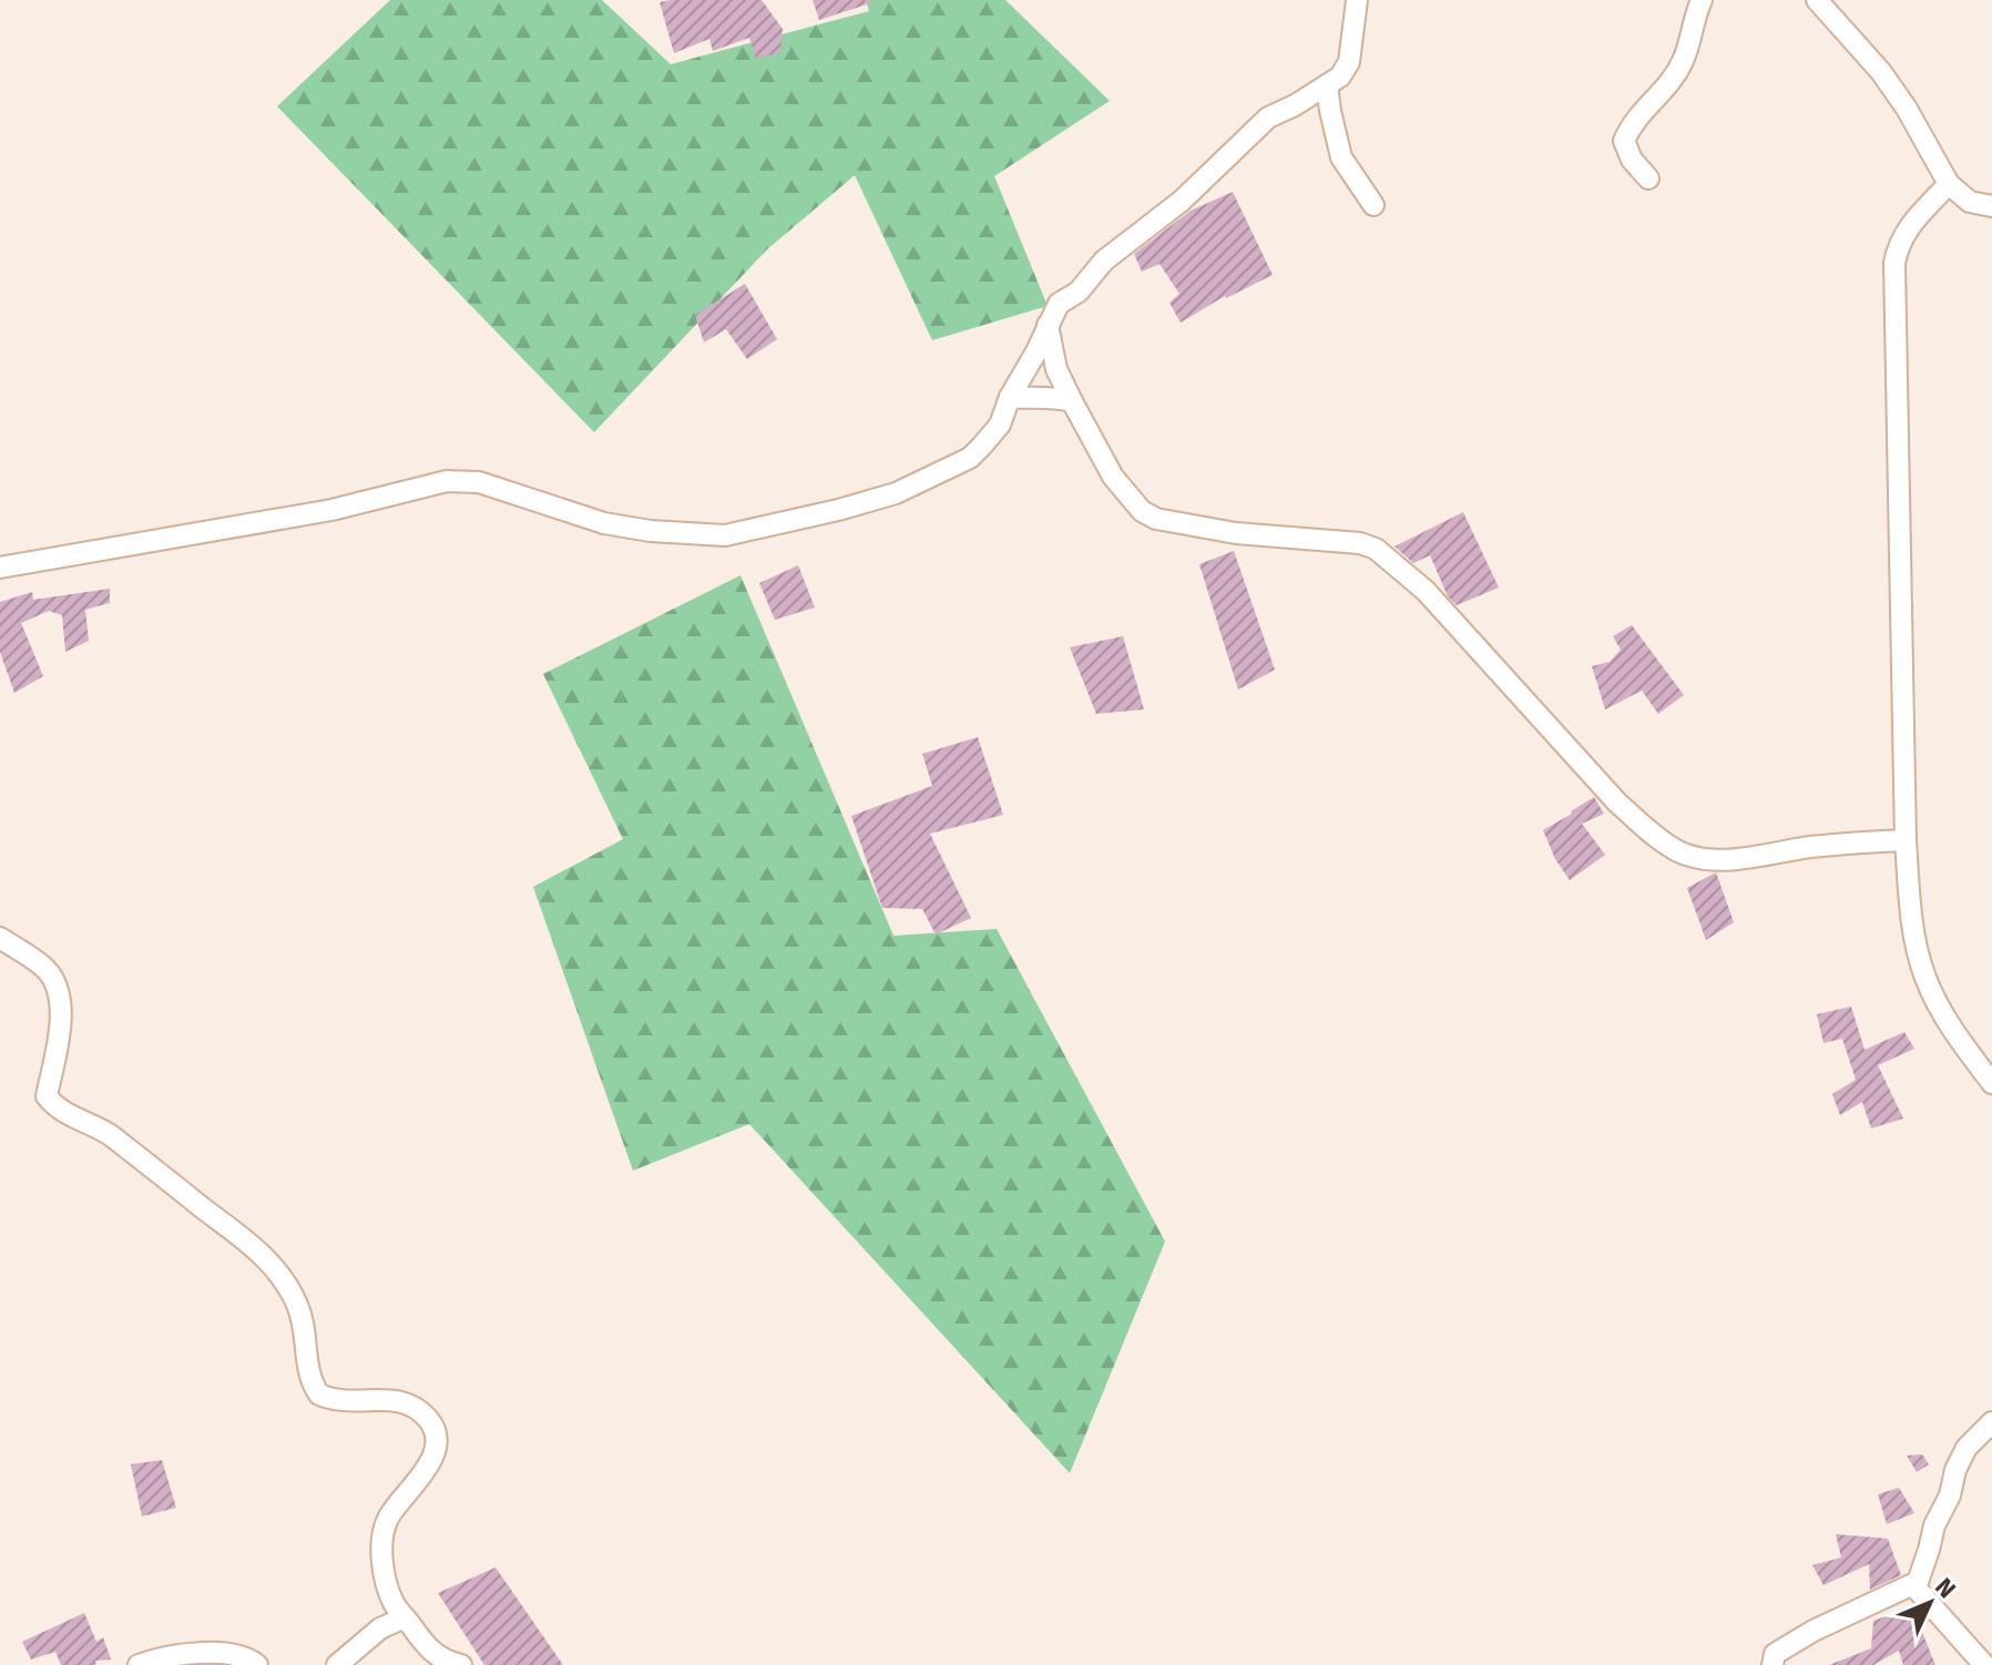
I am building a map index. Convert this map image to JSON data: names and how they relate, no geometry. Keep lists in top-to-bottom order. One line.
{"north":"top right"}
